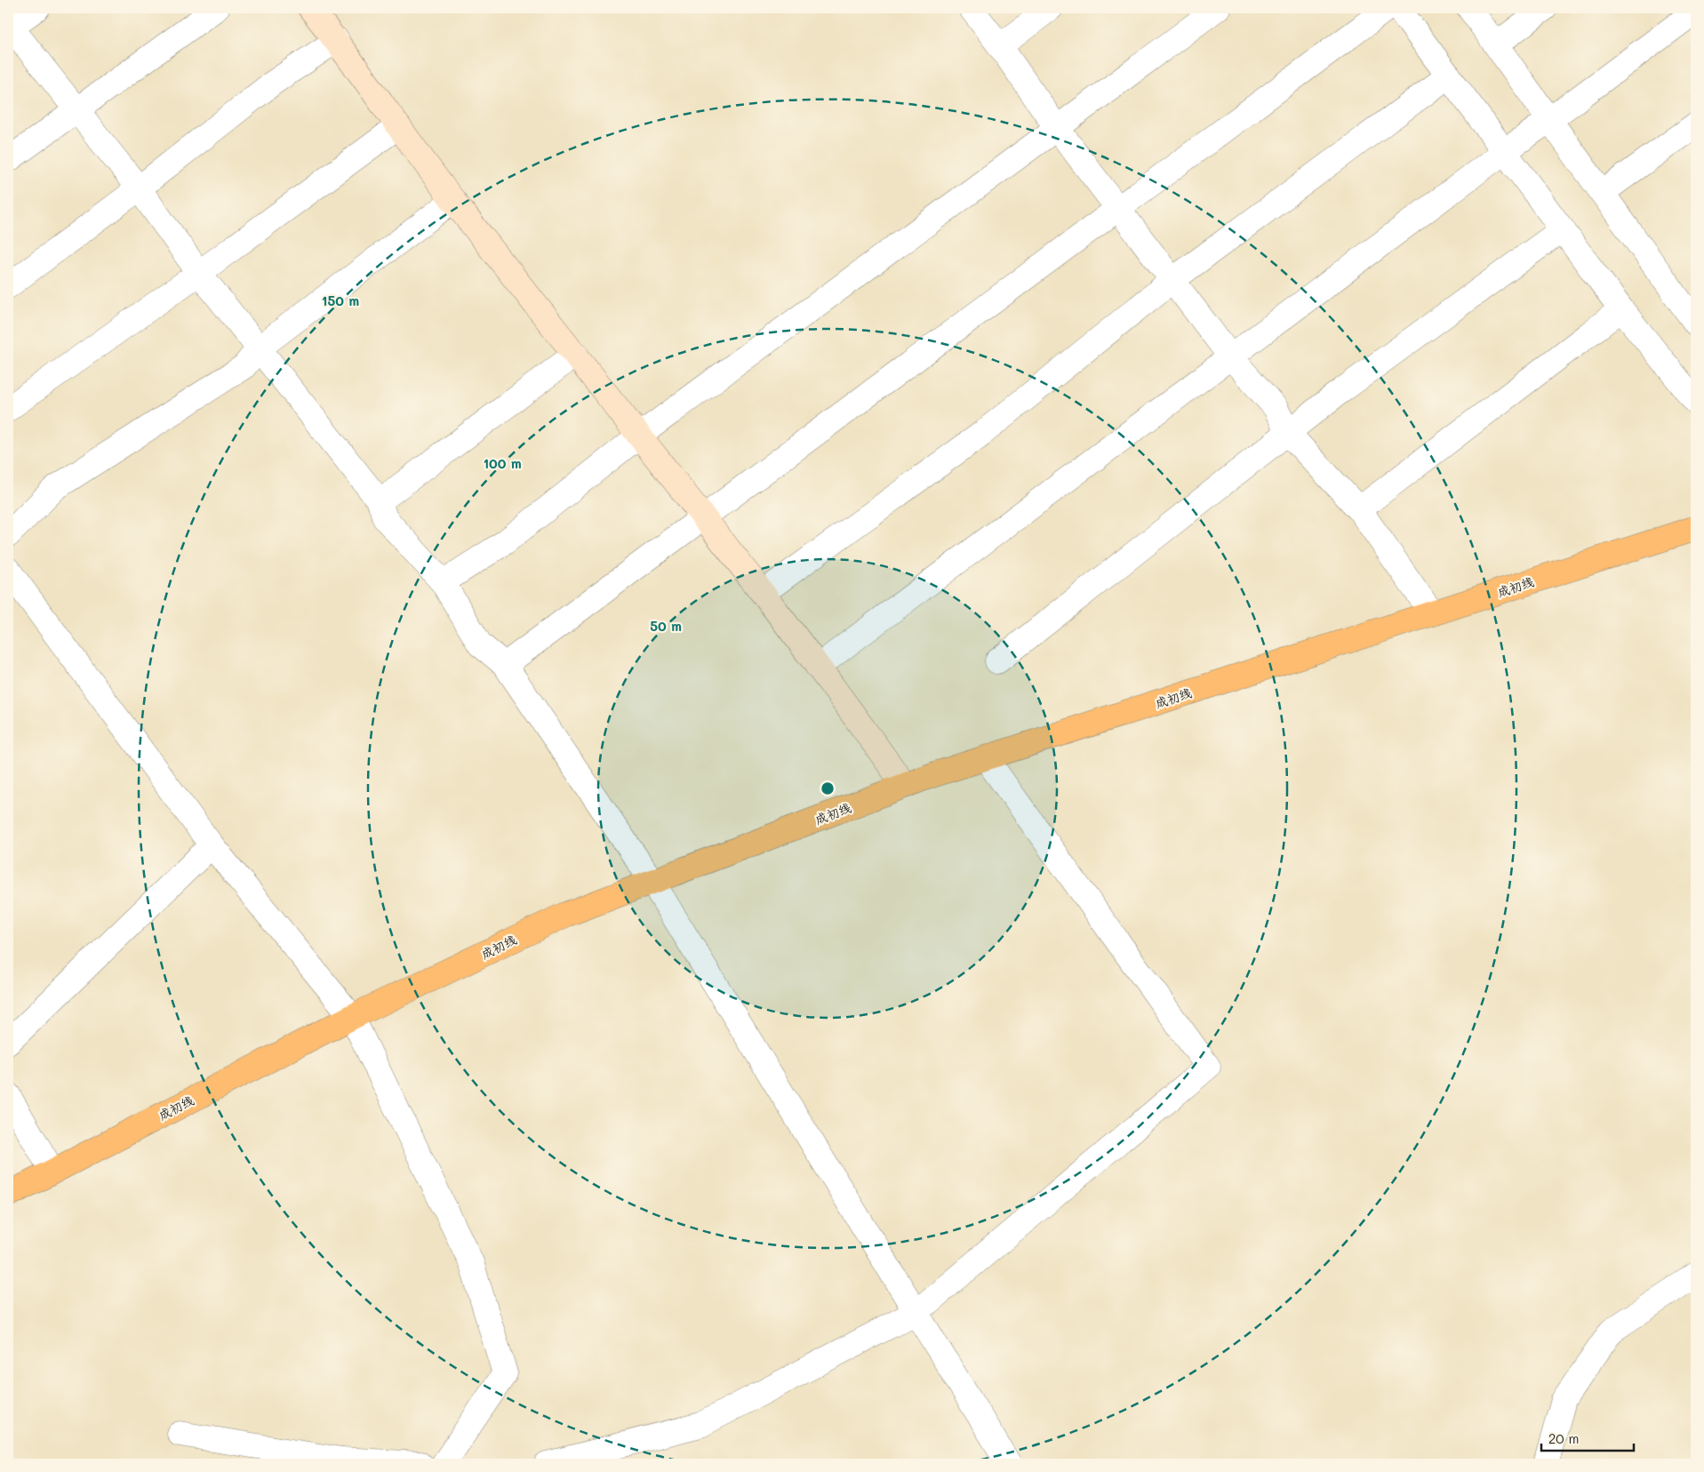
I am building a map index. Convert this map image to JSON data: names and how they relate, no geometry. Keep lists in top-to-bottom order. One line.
{"streets":{"main road":["成初线"]},"scale_bar":"20 m","rings":["150 m","100 m","50 m"]}
